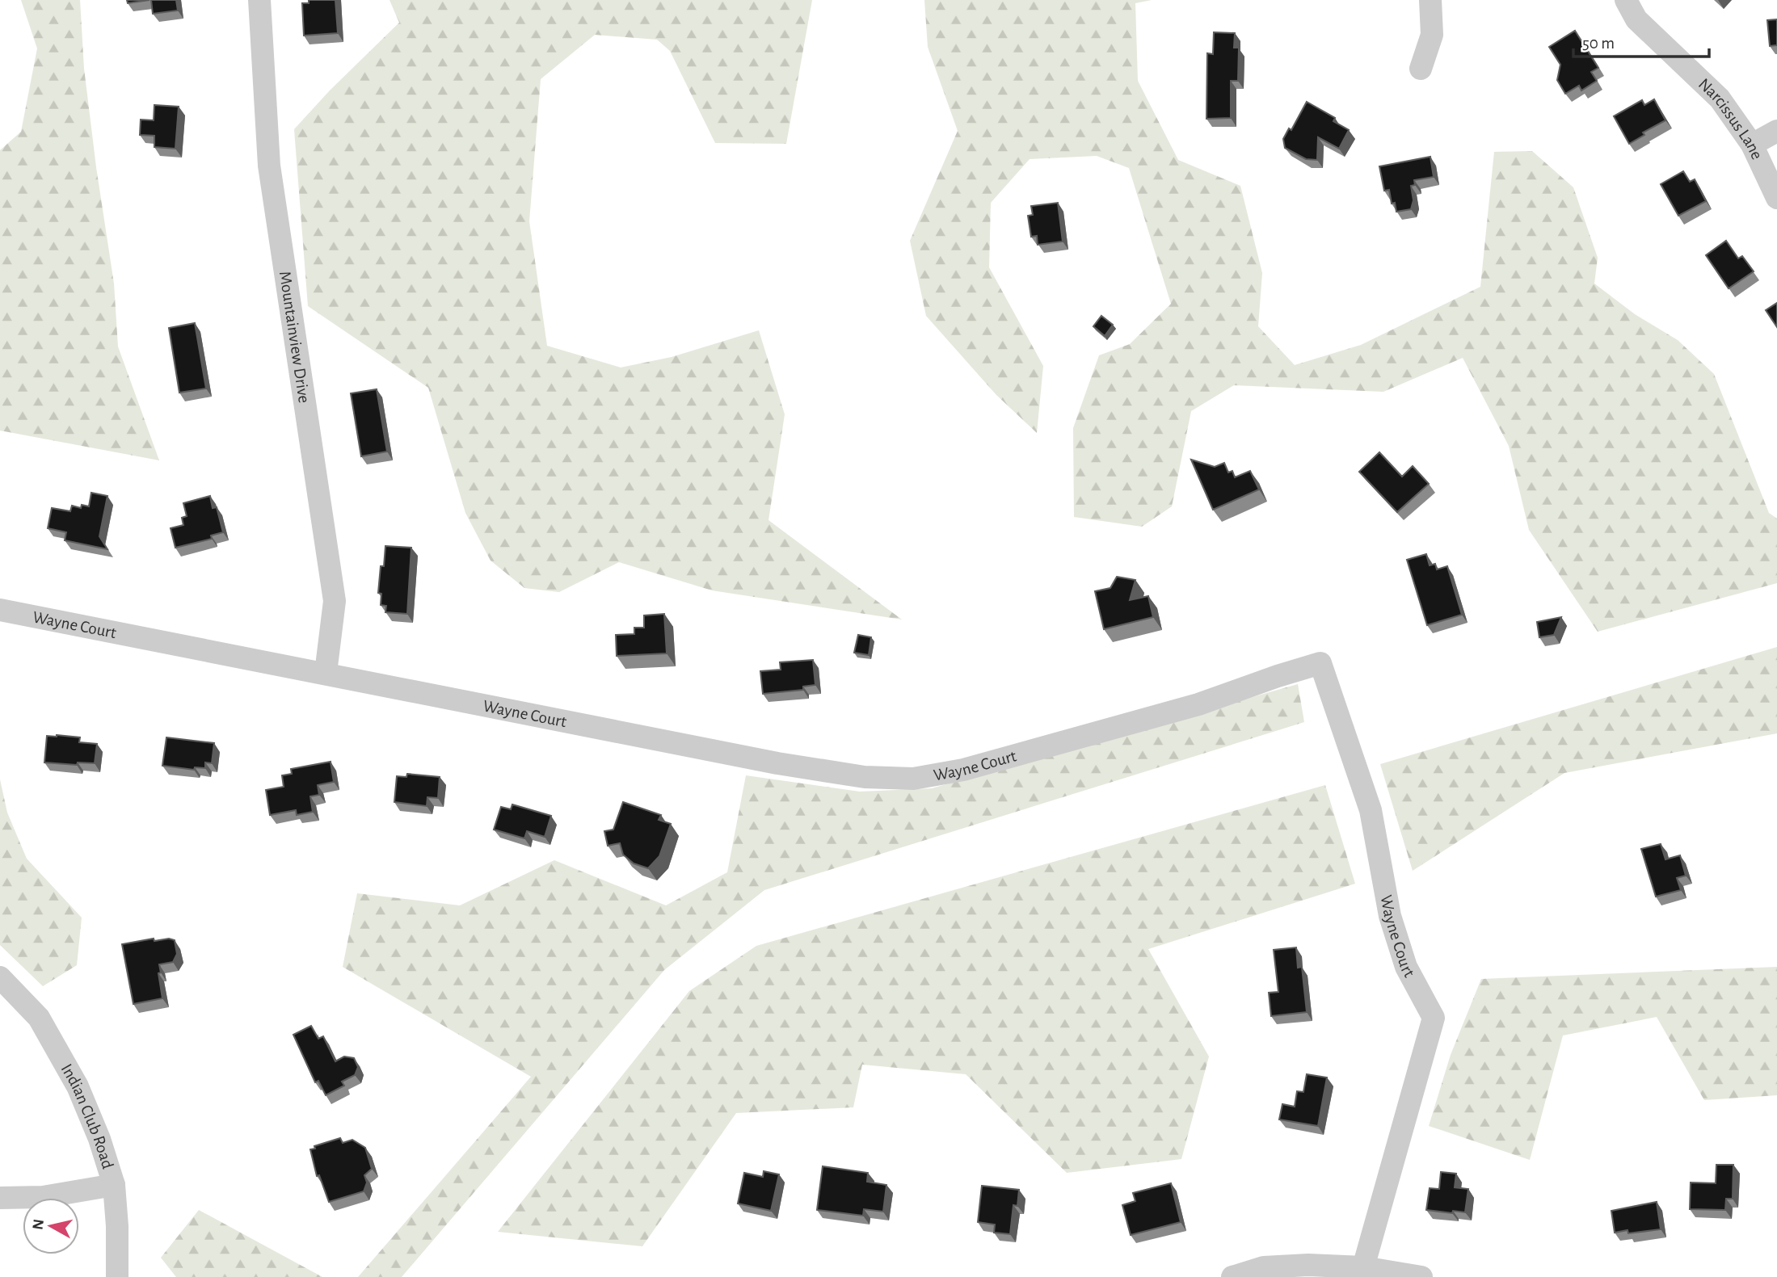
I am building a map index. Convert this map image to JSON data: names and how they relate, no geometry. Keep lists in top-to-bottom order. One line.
{"streets":{"street":["Narcissus Lane","Mountainview Drive","Wayne Court","Indian Club Road"]},"crossings":[["Mountainview Drive","Wayne Court"]],"scale_bar":"50 m","north":"left"}
